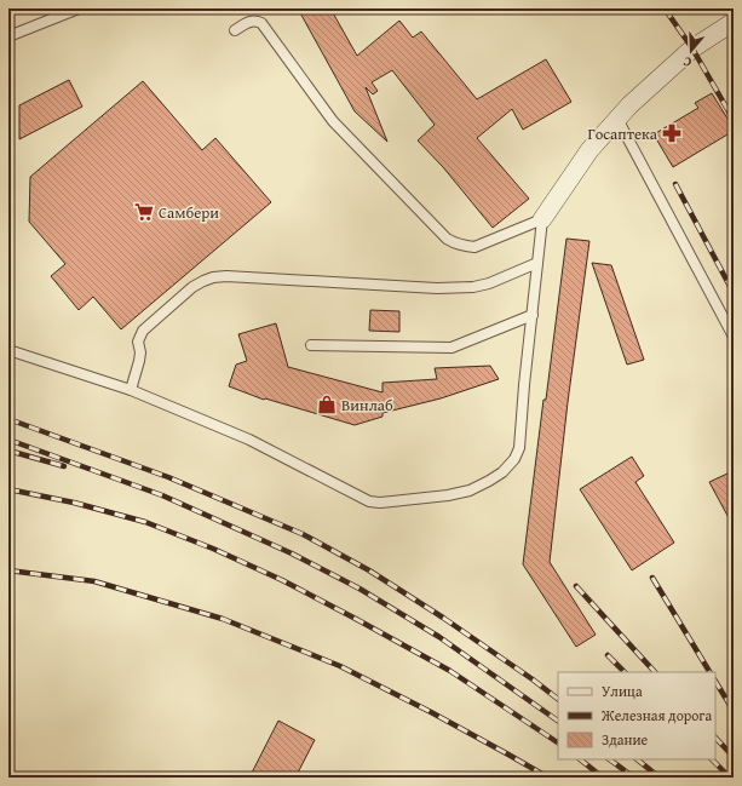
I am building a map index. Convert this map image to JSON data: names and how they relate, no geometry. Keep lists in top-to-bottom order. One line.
{"places":{"pharmacy":["Госаптека"],"supermarket":["Самбери"],"shop":["Винлаб"]},"legend":["Улица","Железная дорога","Здание"],"north":"bottom"}
